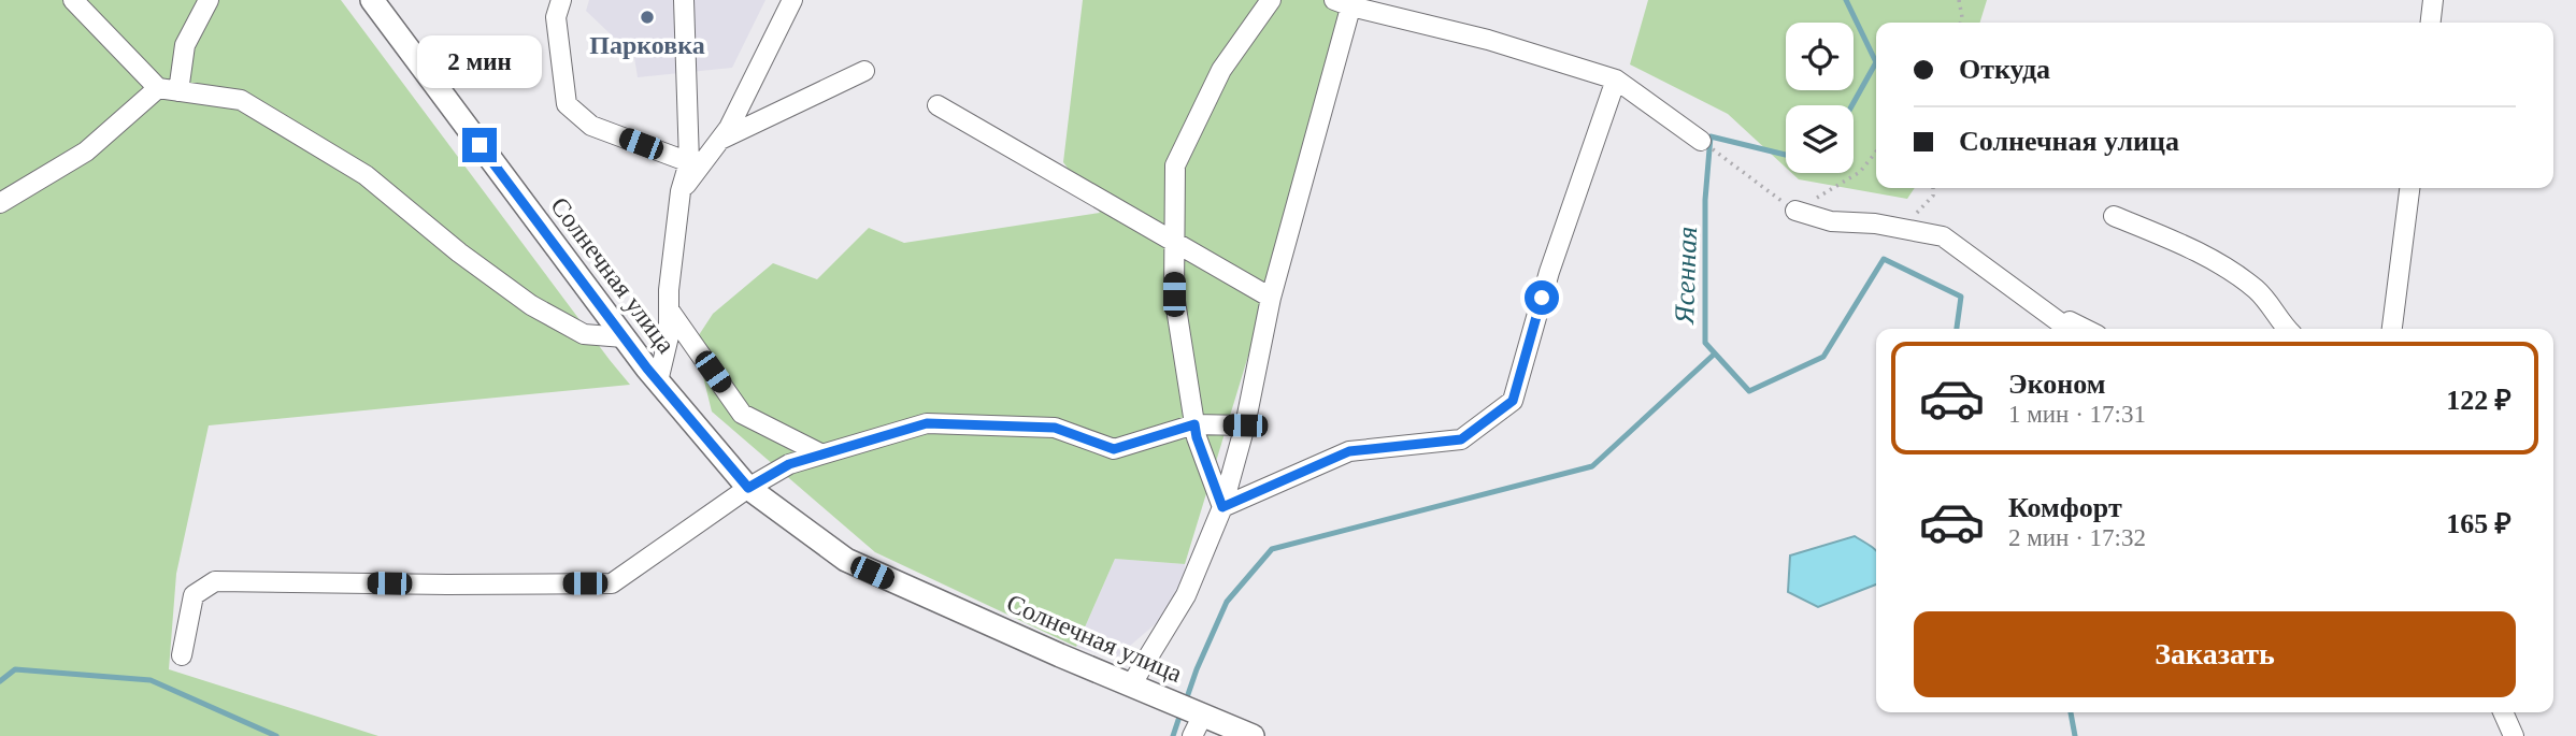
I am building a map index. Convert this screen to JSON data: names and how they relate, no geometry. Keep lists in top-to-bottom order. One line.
{"streets":{"street":["Солнечная улица"]},"water":["Ясенная"],"places":["Парковка"],"page":{"banner":["Откуда","Солнечная улица"],"bubble":"2 мин","list":[{"name":"Эконом","note":"1 мин · 17:31","value":"122 ₽"},{"name":"Комфорт","note":"2 мин · 17:32","value":"165 ₽"}],"buttons":"Заказать"}}
